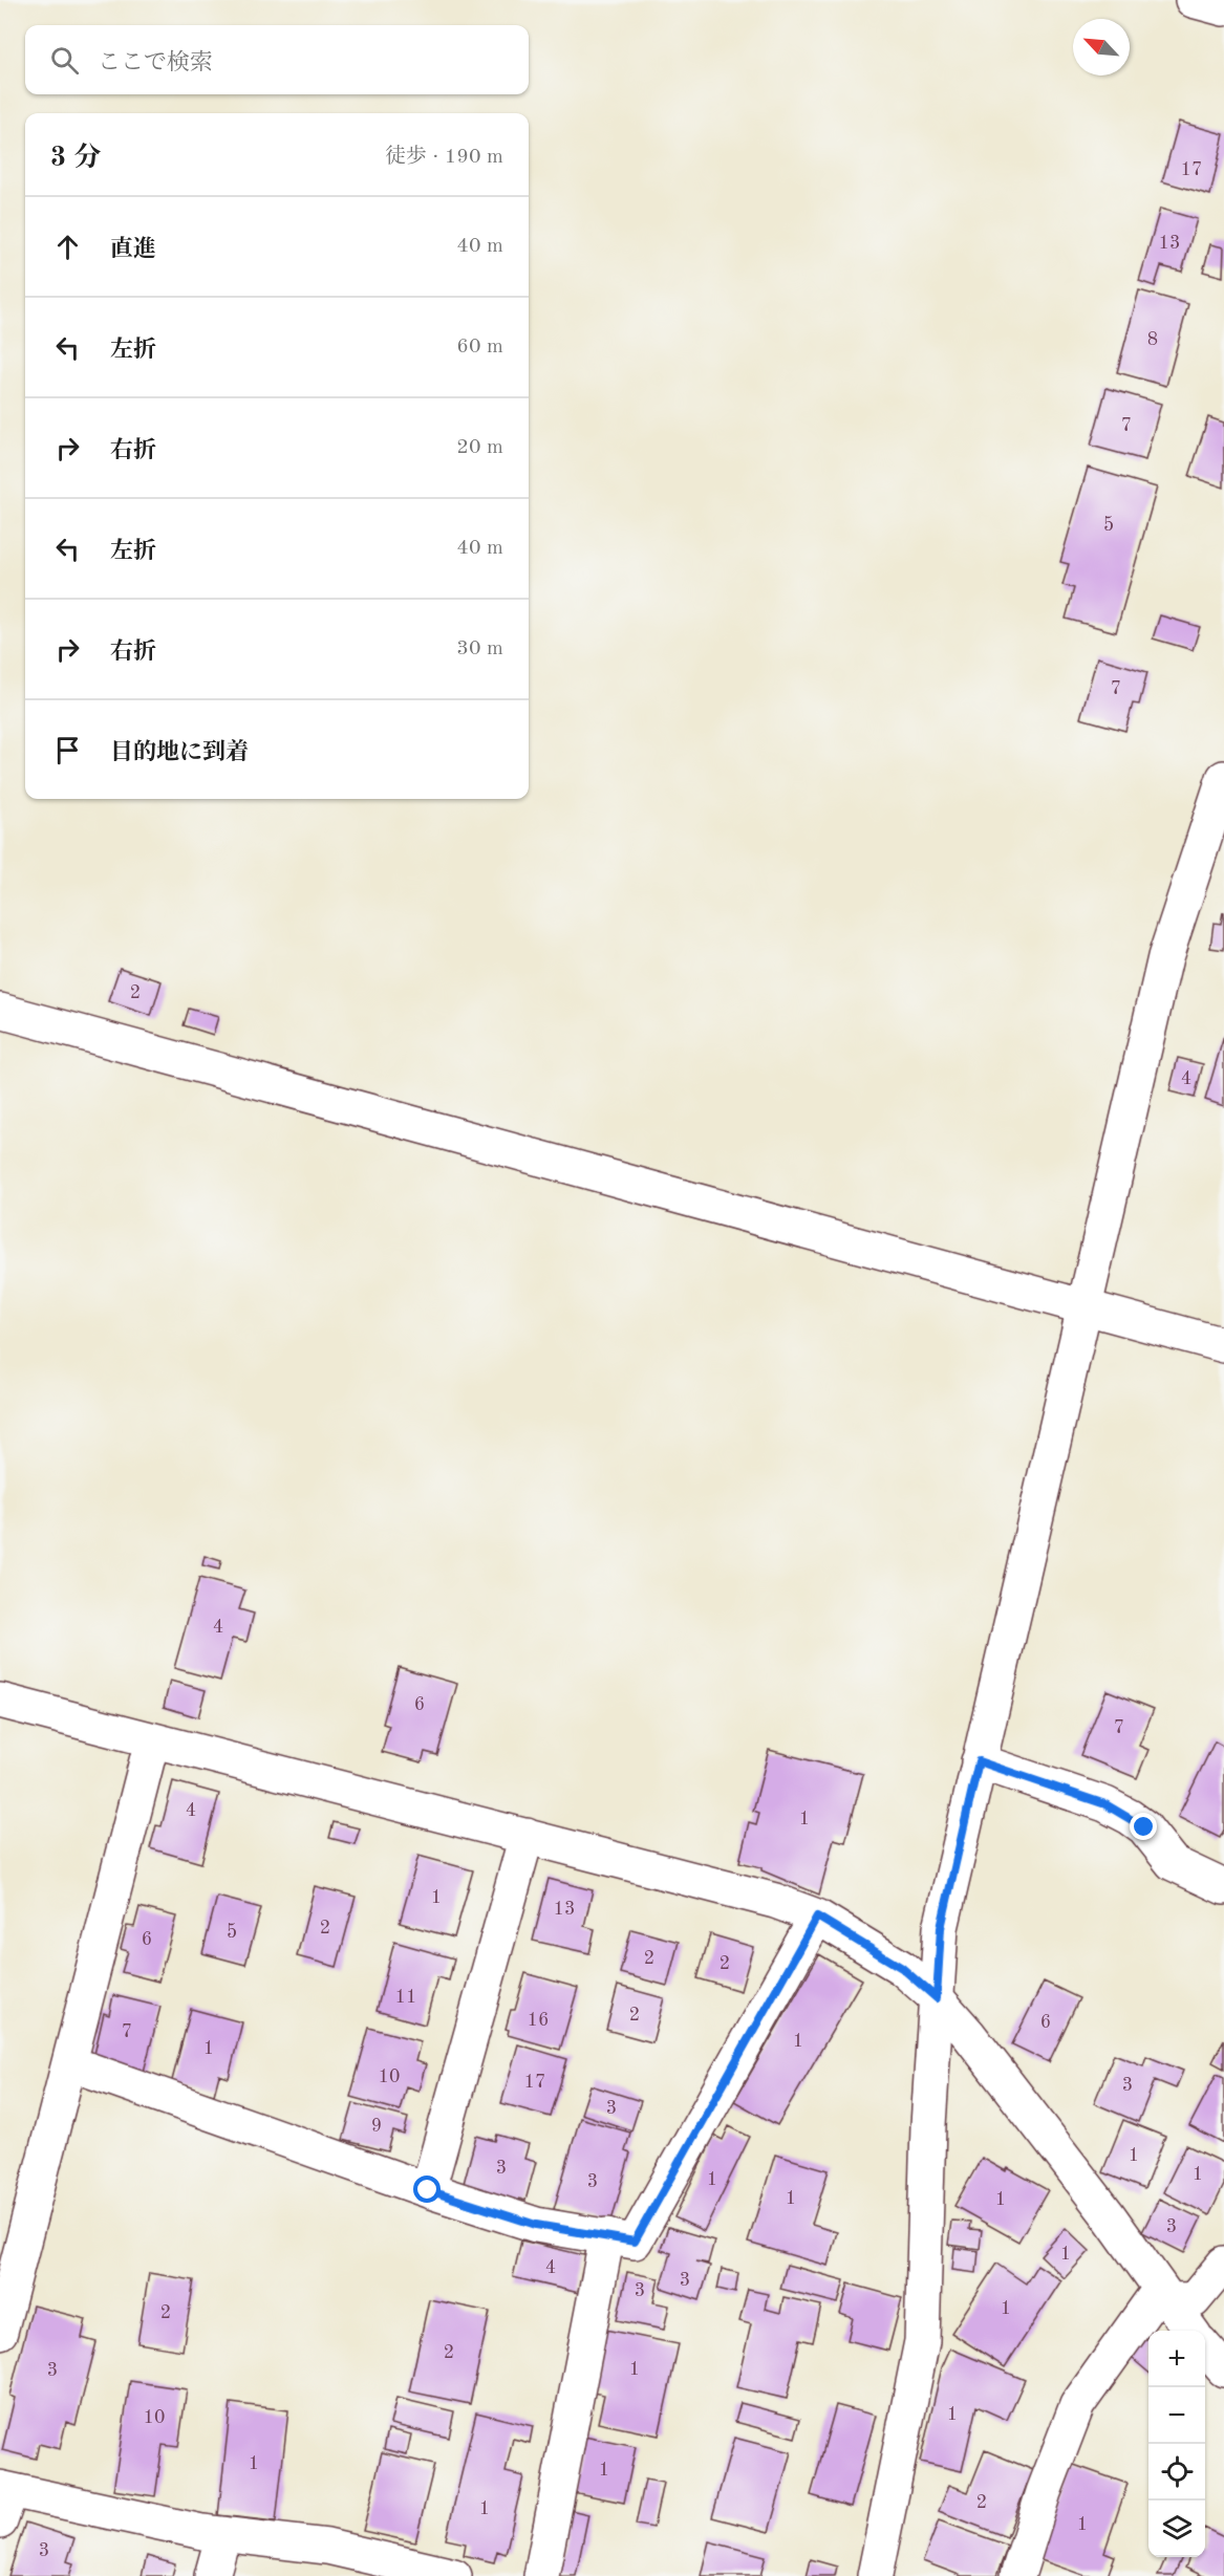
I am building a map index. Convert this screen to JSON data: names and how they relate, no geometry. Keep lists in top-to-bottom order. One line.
{"house_numbers":["17","13","8","7","5","7","2","4","4","6","7","4","1","1","13","2","5","6","2","2","11","2","16","6","7","1","1","10","17","3","3","9","1","3","1","1","3","1","1","3","1","4","3","3","1","2","2","1","3","1","10","1","1","2","1","1","3"],"north":"top left","page":{"search":"ここで検索","heading":["3 分","徒歩 · 190 m"],"list":[["直進","40 m"],["左折","60 m"],["右折","20 m"],["左折","40 m"],["右折","30 m"],"目的地に到着"],"map_buttons":["+","−"]}}
